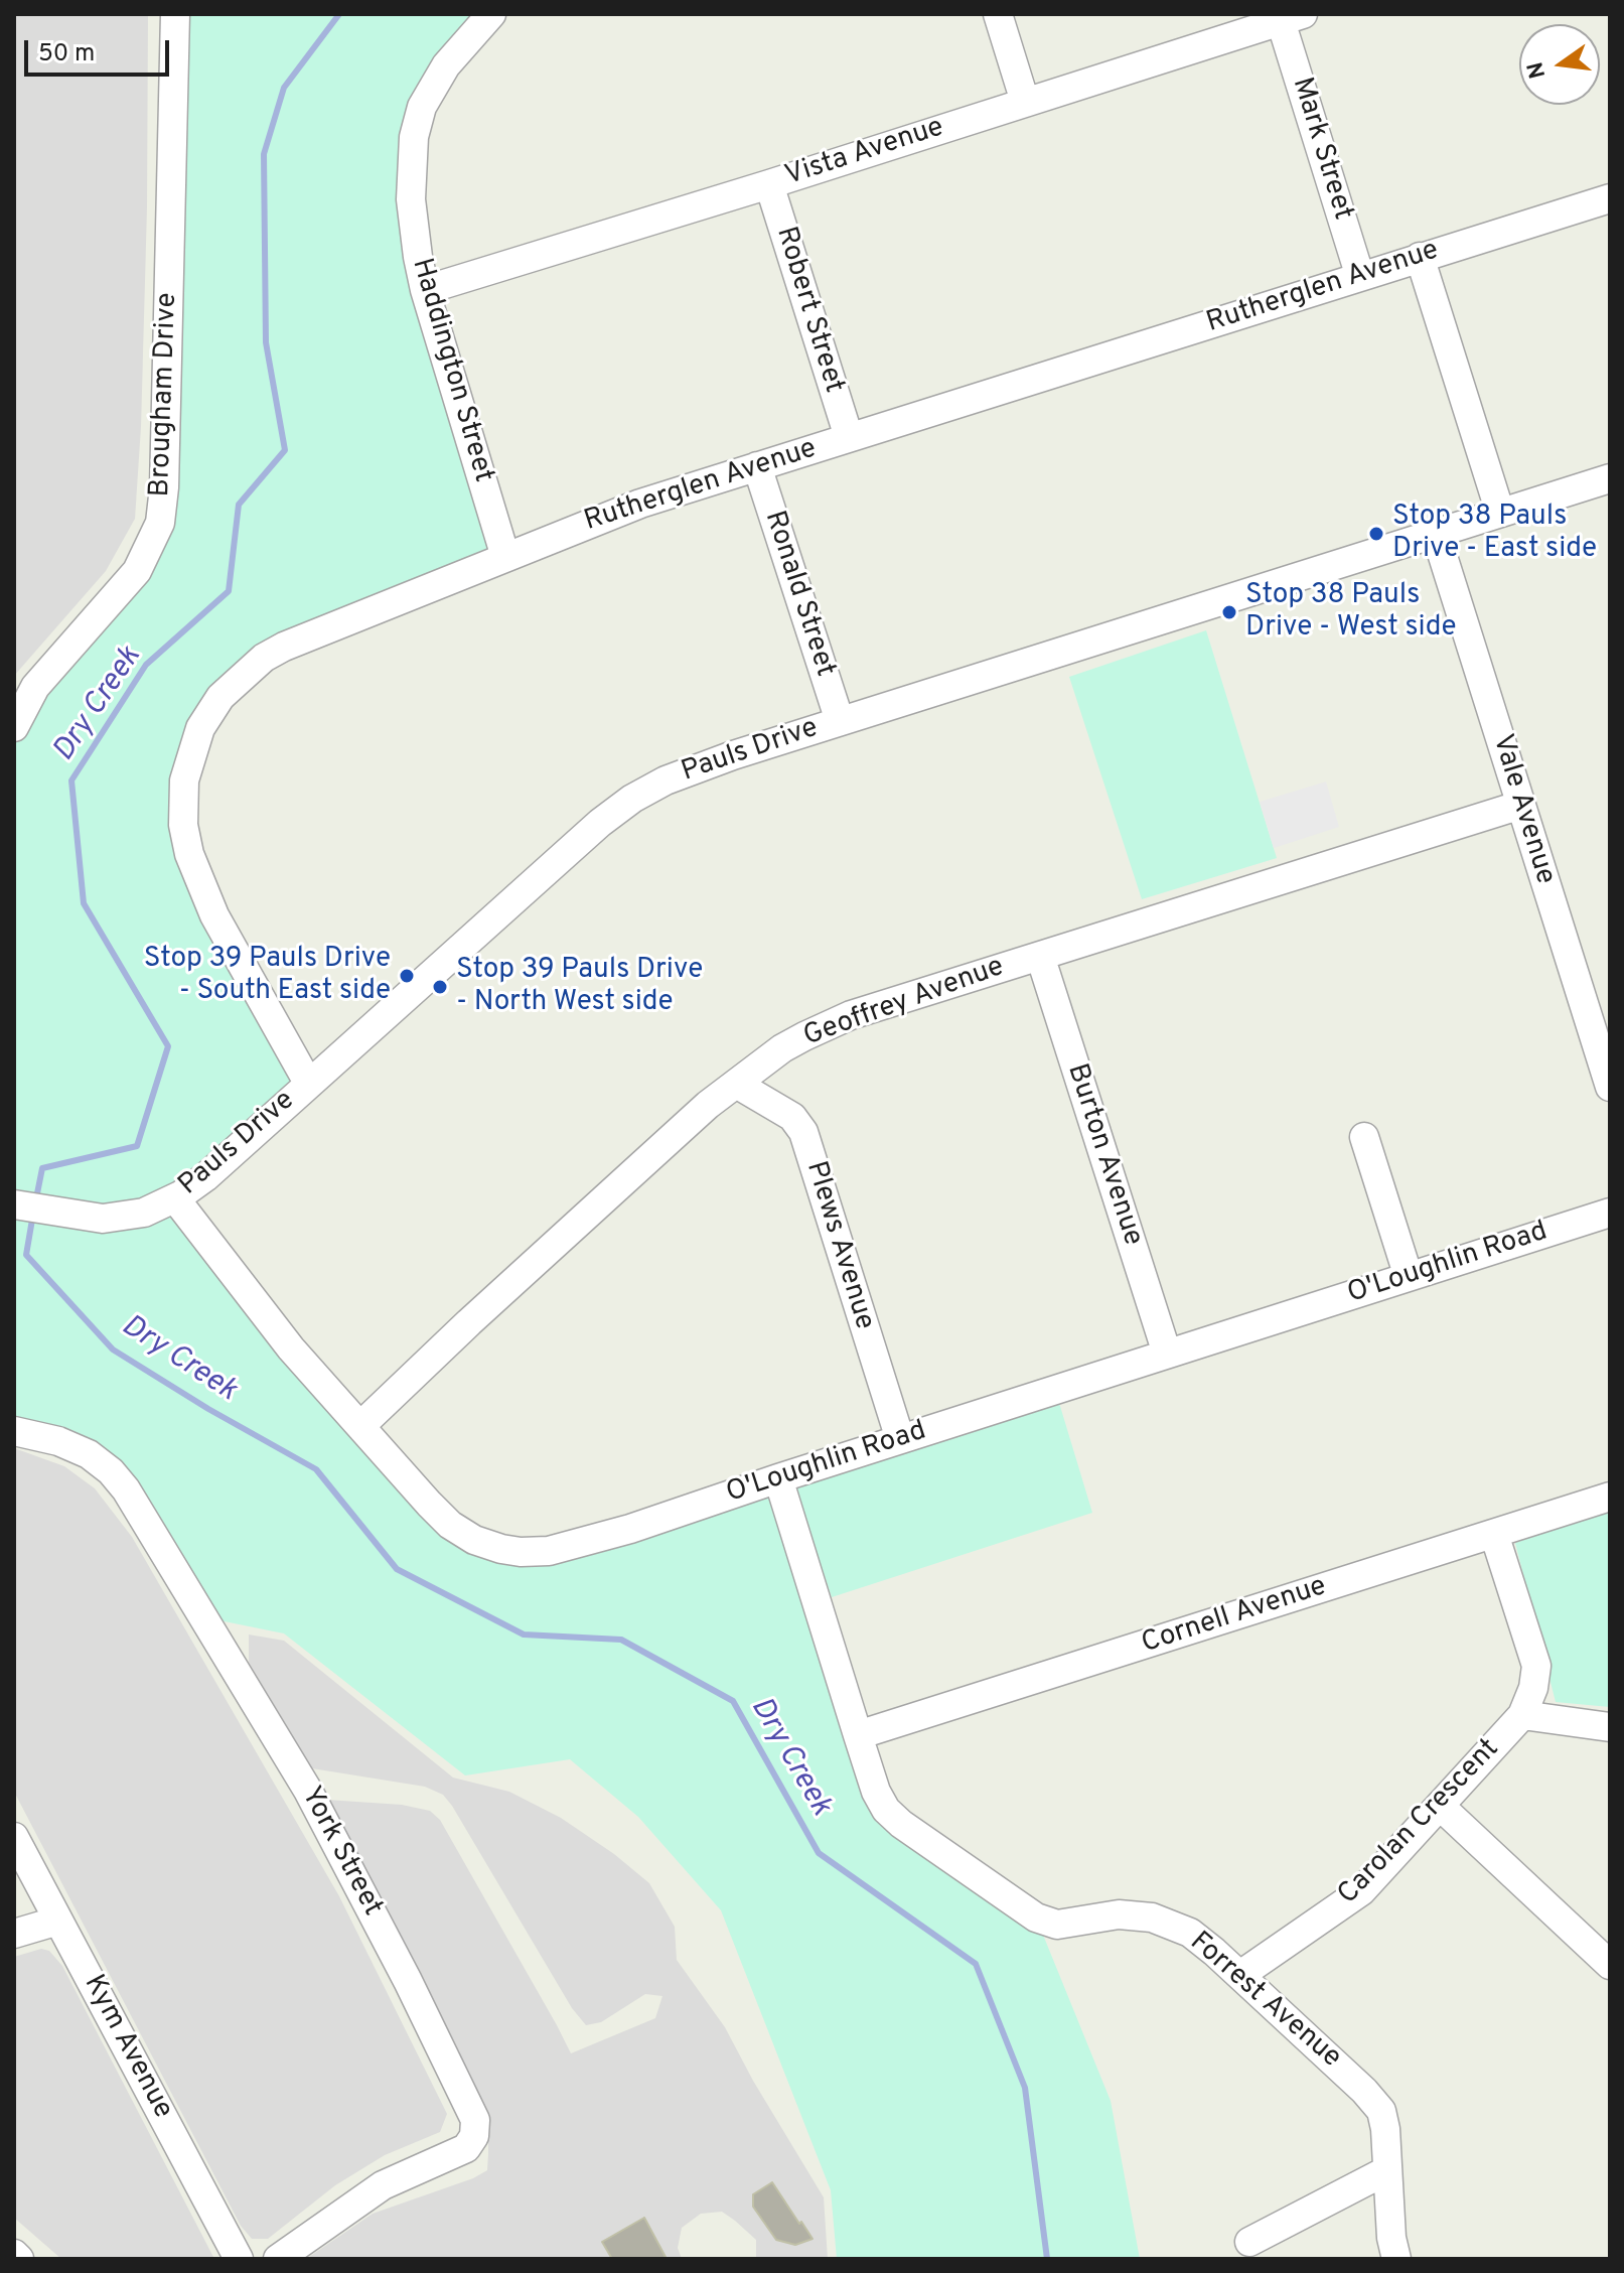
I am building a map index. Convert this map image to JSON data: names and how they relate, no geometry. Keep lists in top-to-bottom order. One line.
{"streets":{"street":["Mark Street","Vista Avenue","Rutherglen Avenue","Robert Street","Haddington Street","Brougham Drive","Ronald Street","Pauls Drive","Vale Avenue","Geoffrey Avenue","Burton Avenue","Plews Avenue","O'Loughlin Road","Cornell Avenue","Carolan Crescent","York Street","Forrest Avenue","Kym Avenue"]},"crossings":[["Mark Street","Vista Avenue"],["Mark Street","Rutherglen Avenue"],["Vista Avenue","Robert Street"],["Vista Avenue","Haddington Street"],["Rutherglen Avenue","Robert Street"],["Rutherglen Avenue","Haddington Street"],["Rutherglen Avenue","Ronald Street"],["Rutherglen Avenue","Pauls Drive"],["Ronald Street","Pauls Drive"],["Pauls Drive","Vale Avenue"],["Pauls Drive","O'Loughlin Road"],["Vale Avenue","Geoffrey Avenue"],["Geoffrey Avenue","Burton Avenue"],["Geoffrey Avenue","Plews Avenue"],["Geoffrey Avenue","O'Loughlin Road"],["Burton Avenue","O'Loughlin Road"],["Plews Avenue","O'Loughlin Road"],["O'Loughlin Road","Forrest Avenue"],["Cornell Avenue","Forrest Avenue"],["Carolan Crescent","Forrest Avenue"]],"water":["Dry Creek"],"places":["Stop 38 Pauls Drive - East side","Stop 38 Pauls Drive - West side","Stop 39 Pauls Drive - South East side","Stop 39 Pauls Drive - North West side"],"scale_bar":"50 m","north":"left"}
